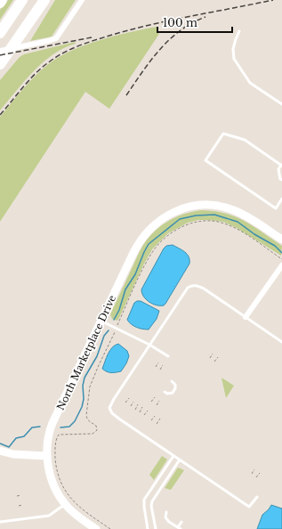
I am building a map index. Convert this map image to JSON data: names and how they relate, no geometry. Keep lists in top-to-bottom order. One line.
{"streets":{"street":["North Marketplace Drive"]},"scale_bar":"100 m"}
